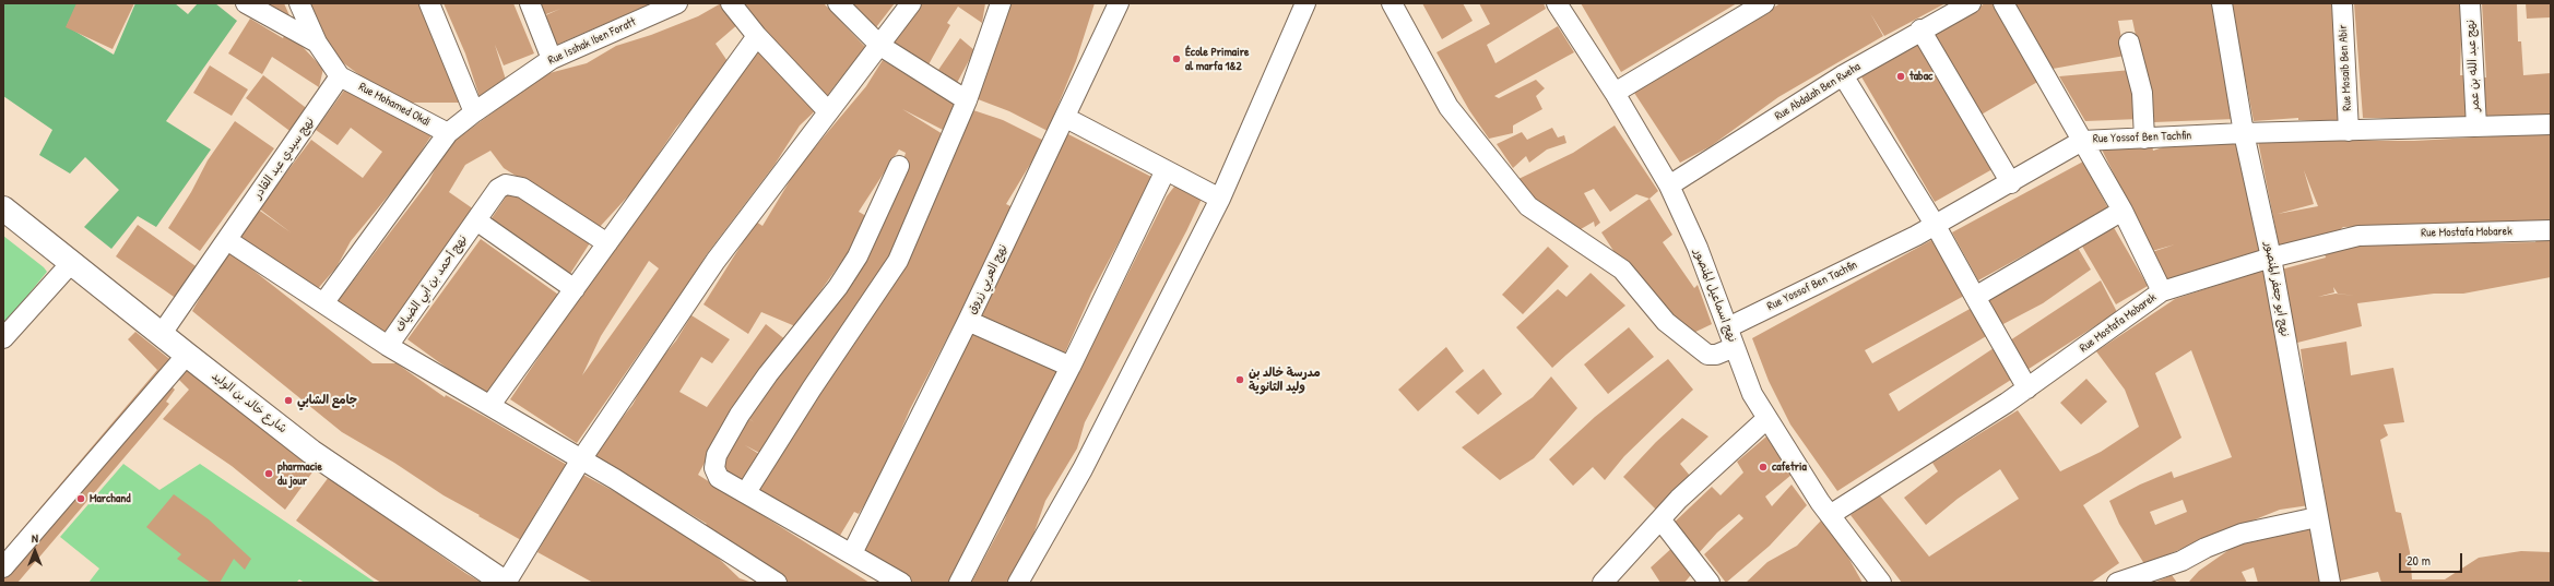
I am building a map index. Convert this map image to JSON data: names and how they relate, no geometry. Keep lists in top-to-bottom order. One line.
{"streets":{"street":["Rue Isshak Iben Foratt","نهج عبد الله بن عمر","Rue Mosaib Ben Abir","Rue Abdalah Ben Rweha","Rue Mohamed Okdi","Rue Yossof Ben Tachfin","نهج سيدي عبد القادر","Rue Mostafa Mobarek","نهج العربي زروق","نهج أحمد بن أبي الضياف","نهج ابو جعفر المنصور","نهج اسماعيل المنصور","شارع خالد بن الوليد"]},"crossings":[["Rue Isshak Iben Foratt","Rue Mohamed Okdi"],["نهج عبد الله بن عمر","Rue Yossof Ben Tachfin"],["Rue Mosaib Ben Abir","Rue Yossof Ben Tachfin"],["Rue Abdalah Ben Rweha","نهج اسماعيل المنصور"],["Rue Mohamed Okdi","نهج سيدي عبد القادر"],["Rue Yossof Ben Tachfin","نهج ابو جعفر المنصور"],["Rue Yossof Ben Tachfin","نهج اسماعيل المنصور"],["نهج سيدي عبد القادر","شارع خالد بن الوليد"],["Rue Mostafa Mobarek","نهج ابو جعفر المنصور"],["Rue Mostafa Mobarek","نهج اسماعيل المنصور"]],"places":["École Primaire al marfa 1&2","tabac","مدرسة خالد بن وليد الثانوية","جامع الشابي","cafetria","pharmacie du jour","Marchand"],"scale_bar":"20 m","north":"top"}
